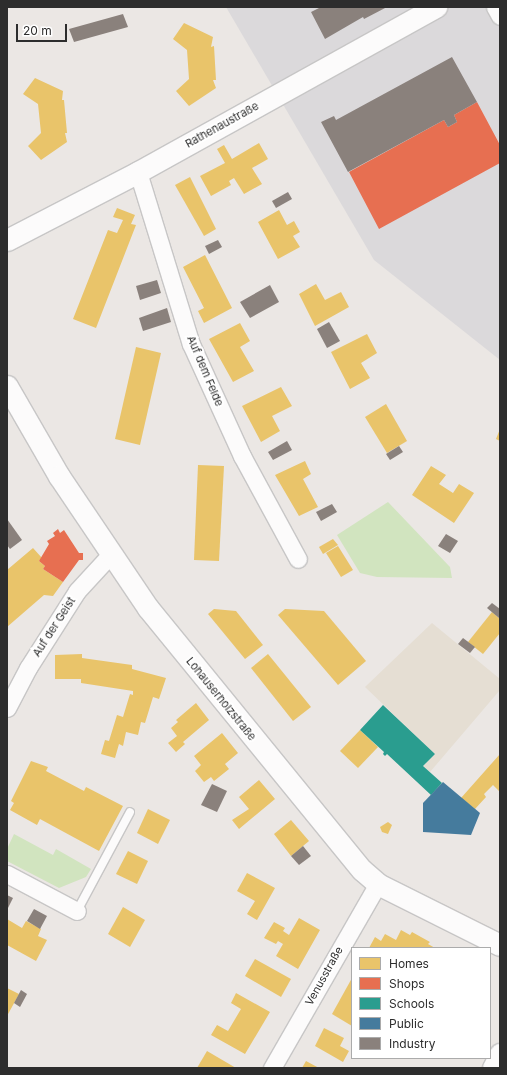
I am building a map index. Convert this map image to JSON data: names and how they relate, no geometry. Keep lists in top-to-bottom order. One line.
{"streets":{"street":["Rathenaustraße","Auf dem Felde","Auf der Geist","Lohauserholzstraße","Venusstraße"]},"crossings":[["Rathenaustraße","Auf dem Felde"],["Auf der Geist","Lohauserholzstraße"],["Lohauserholzstraße","Venusstraße"]],"legend":["Homes","Shops","Schools","Public","Industry"],"scale_bar":"20 m"}
